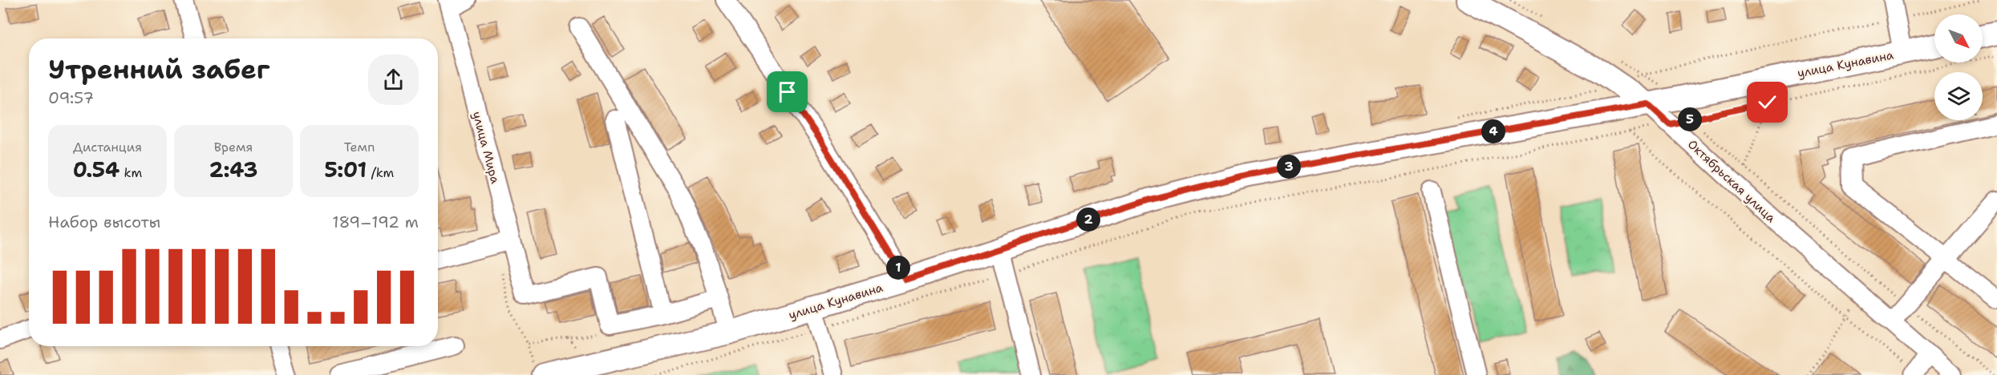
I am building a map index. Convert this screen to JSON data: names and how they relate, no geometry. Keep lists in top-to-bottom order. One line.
{"streets":{"main road":["улица Кунавина","Октябрьская улица"],"street":["улица Мира"]},"crossings":[["улица Кунавина","Октябрьская улица"]],"north":"bottom right","page":{"heading":["Утренний забег","09:57"],"pins":["5","4","3","2","1"],"stats":[["Дистанция","0.54 km"],["Время","2:43"],["Темп","5:01 /km"]],"chart":["Набор высоты","189–192 m"]}}
